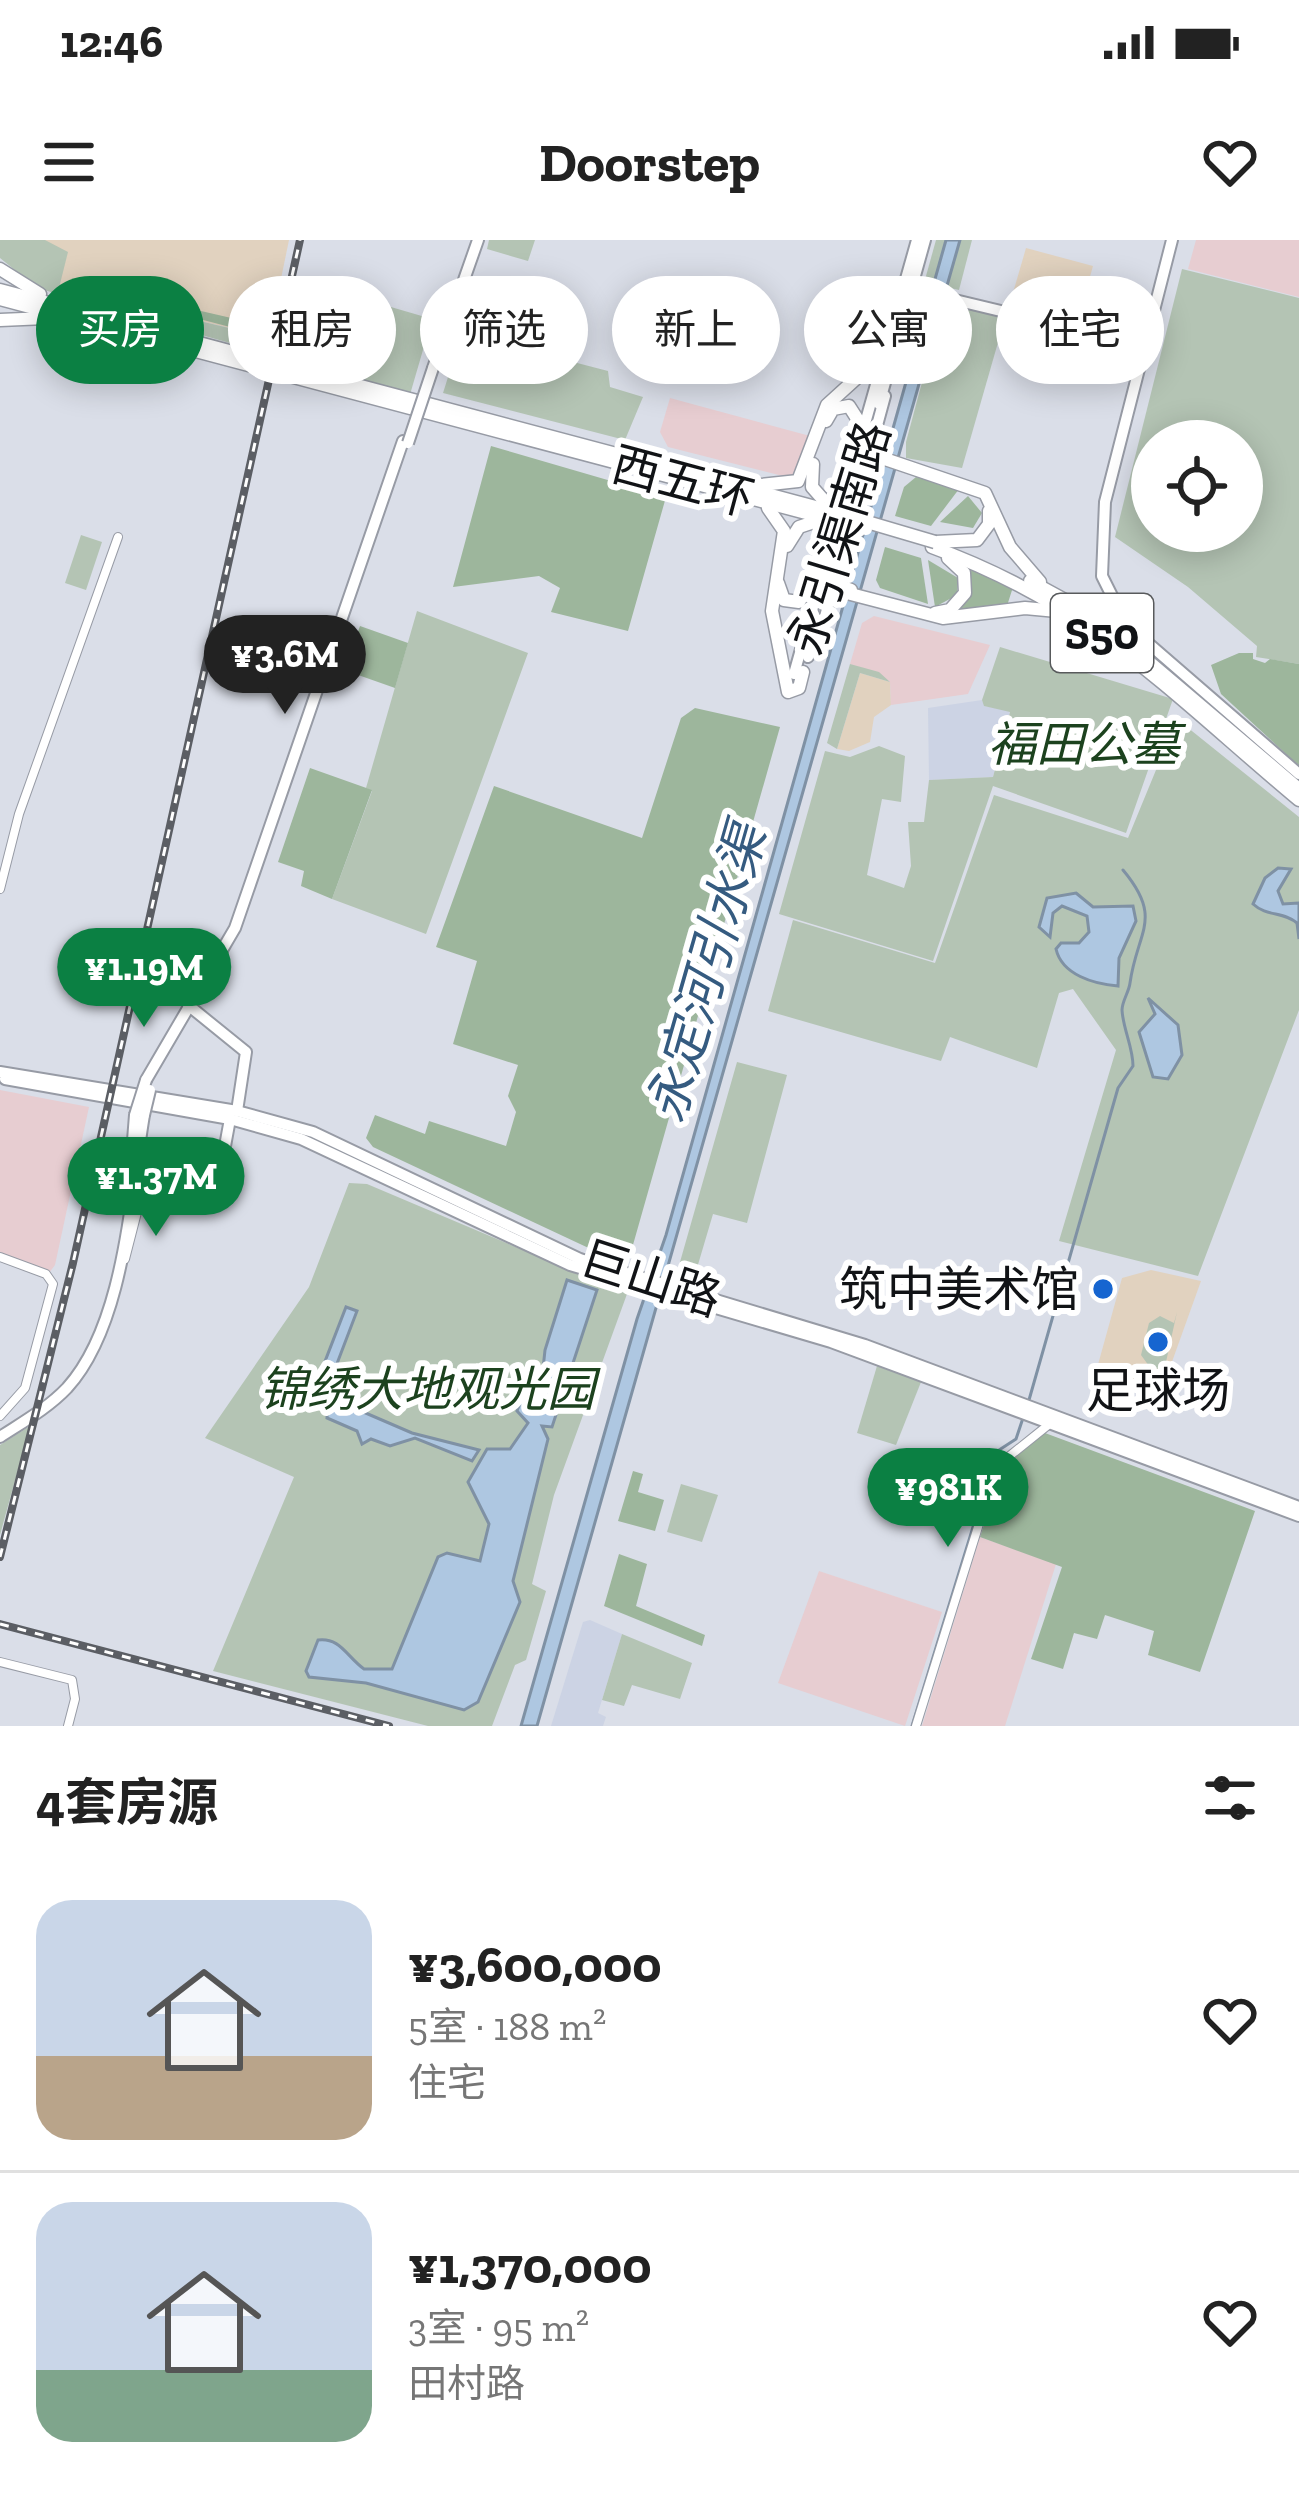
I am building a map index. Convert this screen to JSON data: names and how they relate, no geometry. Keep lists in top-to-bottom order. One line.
{"streets":{"highway":["西五环","S50"],"main road":["永引渠南路","巨山路"]},"water":["永定河引水渠"],"parks":["福田公墓","锦绣大地观光园"],"places":["筑中美术馆","足球场"],"page":{"status":"12:46","header":"Doorstep","chip":["买房","租房","筛选","新上","公寓","住宅"],"price":["¥3.6M","¥1.19M","¥1.37M","¥981K"],"heading":"4套房源","list":[{"name":"¥3,600,000","note":"5室 · 188 m² · 住宅"},{"name":"¥1,370,000","note":"3室 · 95 m² · 田村路"}]}}
